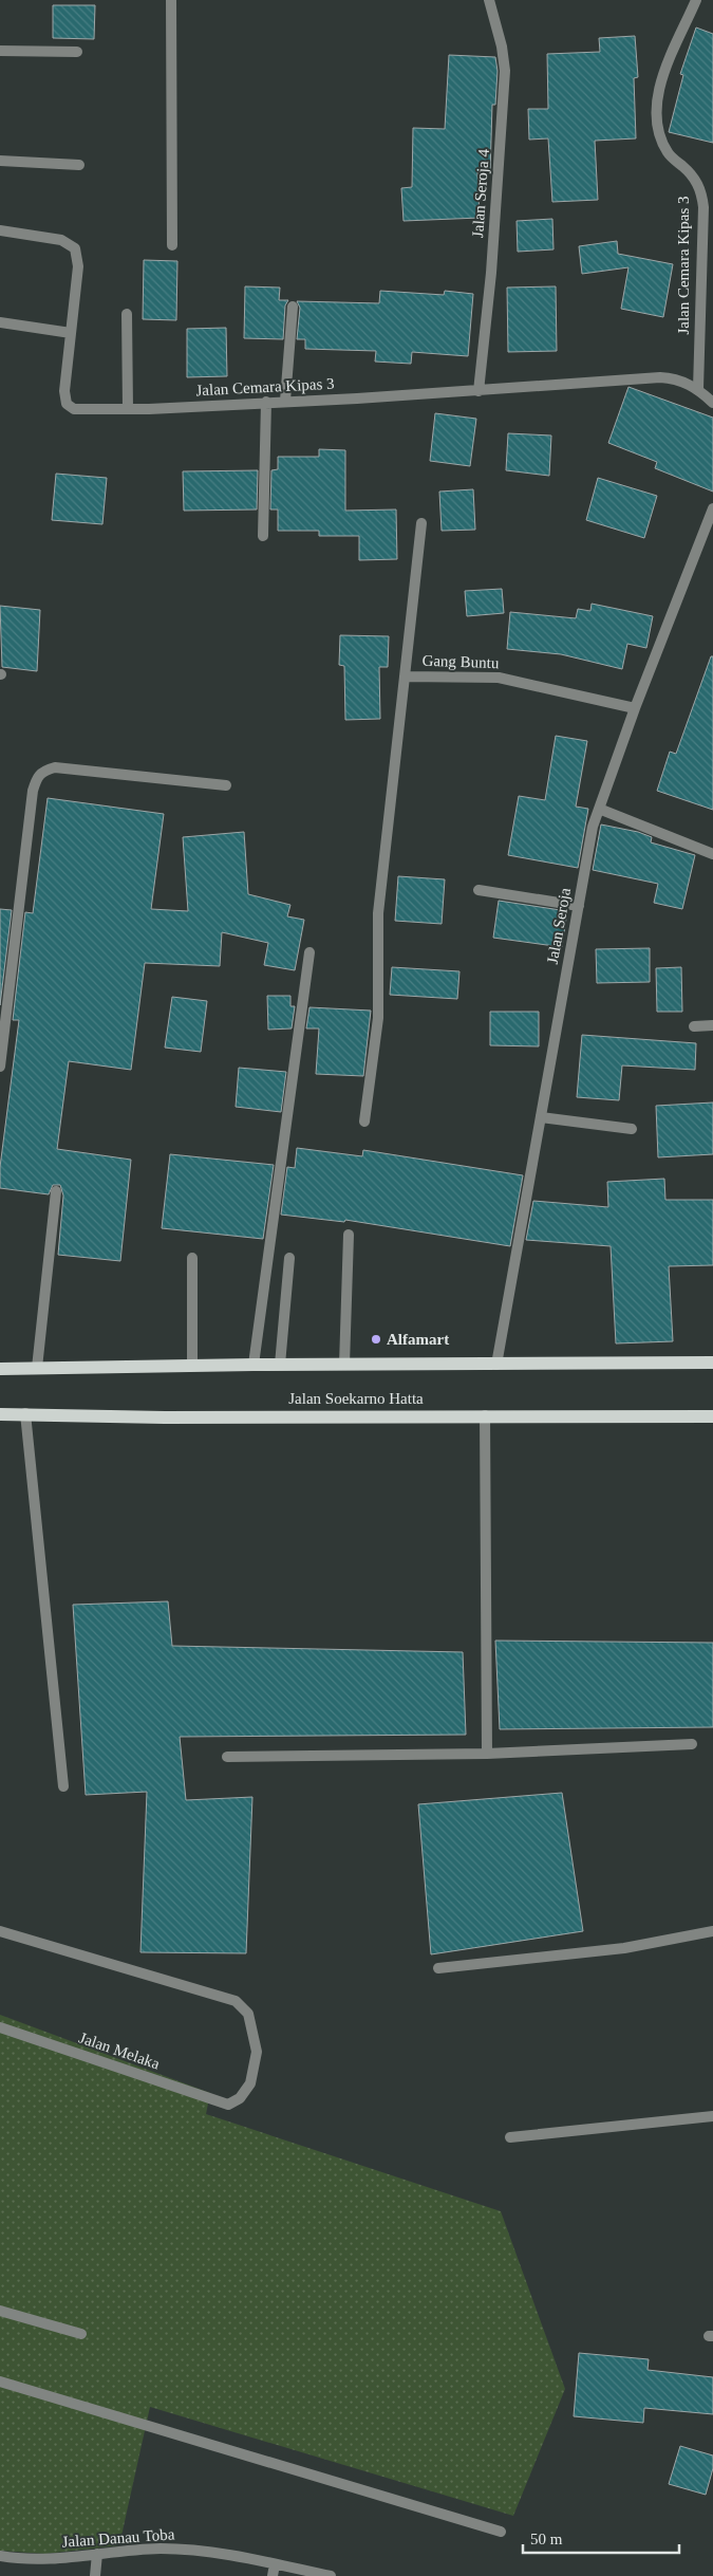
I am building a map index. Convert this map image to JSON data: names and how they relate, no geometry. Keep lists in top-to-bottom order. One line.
{"streets":{"main road":["Jalan Soekarno Hatta"],"street":["Jalan Seroja 4","Jalan Cemara Kipas 3","Gang Buntu","Jalan Seroja","Jalan Melaka","Jalan Danau Toba"]},"crossings":[["Jalan Seroja 4","Jalan Cemara Kipas 3"],["Gang Buntu","Jalan Seroja"]],"places":["Alfamart"],"scale_bar":"50 m"}
